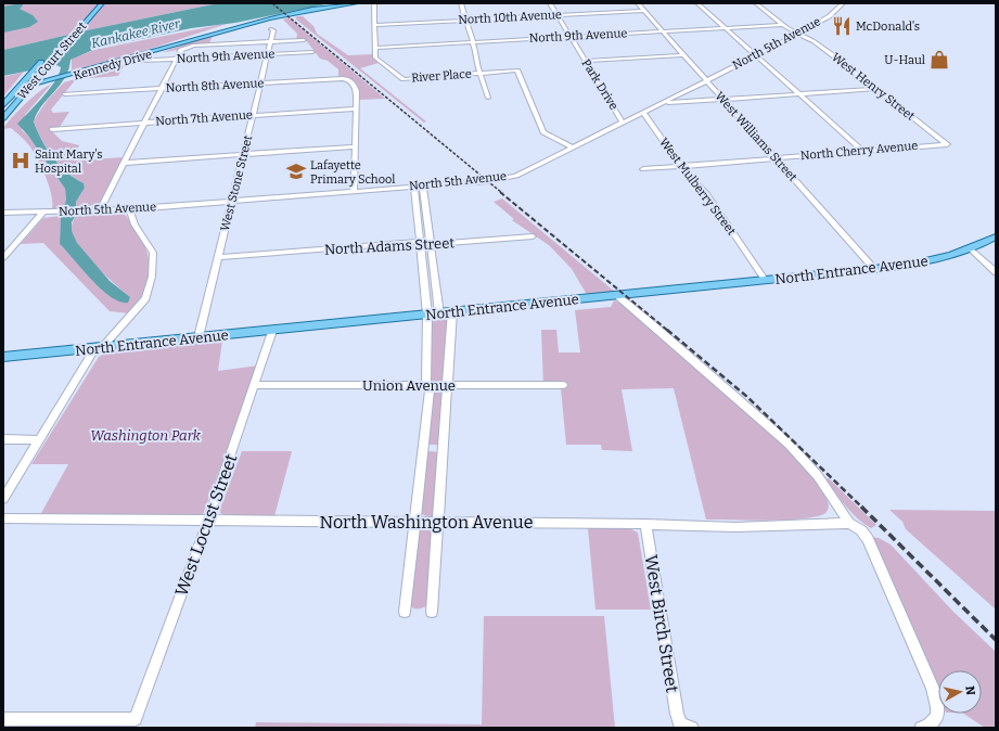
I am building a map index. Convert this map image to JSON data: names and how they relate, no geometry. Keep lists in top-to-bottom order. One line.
{"streets":{"main road":["West Court Street","Kennedy Drive","North Entrance Avenue"],"street":["North 10th Avenue","North 9th Avenue","North 5th Avenue","River Place","Park Drive","North 8th Avenue","West Henry Street","North 7th Avenue","West Williams Street","North Cherry Avenue","West Stone Street","West Mulberry Street","North Adams Street","Union Avenue","North Washington Avenue","West Locust Street","West Birch Street"]},"crossings":[["North 10th Avenue","Park Drive"],["North 10th Avenue","West Williams Street"],["North 9th Avenue","River Place"],["North 9th Avenue","Park Drive"],["North 9th Avenue","West Henry Street"],["North 9th Avenue","West Williams Street"],["North 9th Avenue","West Stone Street"],["North 5th Avenue","River Place"],["North 5th Avenue","Park Drive"],["North 5th Avenue","West Henry Street"],["North 5th Avenue","West Williams Street"],["North 5th Avenue","West Stone Street"],["North 5th Avenue","West Mulberry Street"],["West Court Street","Kennedy Drive"],["North 8th Avenue","North 7th Avenue"],["North 8th Avenue","West Stone Street"],["West Henry Street","North Cherry Avenue"],["North 7th Avenue","West Stone Street"],["West Williams Street","North Cherry Avenue"],["West Williams Street","North Entrance Avenue"],["North Cherry Avenue","West Mulberry Street"],["West Stone Street","North Adams Street"],["West Stone Street","North Entrance Avenue"],["West Mulberry Street","North Entrance Avenue"],["North Entrance Avenue","West Locust Street"],["Union Avenue","West Locust Street"],["North Washington Avenue","West Locust Street"],["North Washington Avenue","West Birch Street"]],"water":["Kankakee River"],"parks":["Washington Park"],"places":{"restaurant":["McDonald's"],"shop":["U-Haul"],"hospital":["Saint Mary's Hospital"],"school or university":["Lafayette Primary School"]},"north":"right"}
